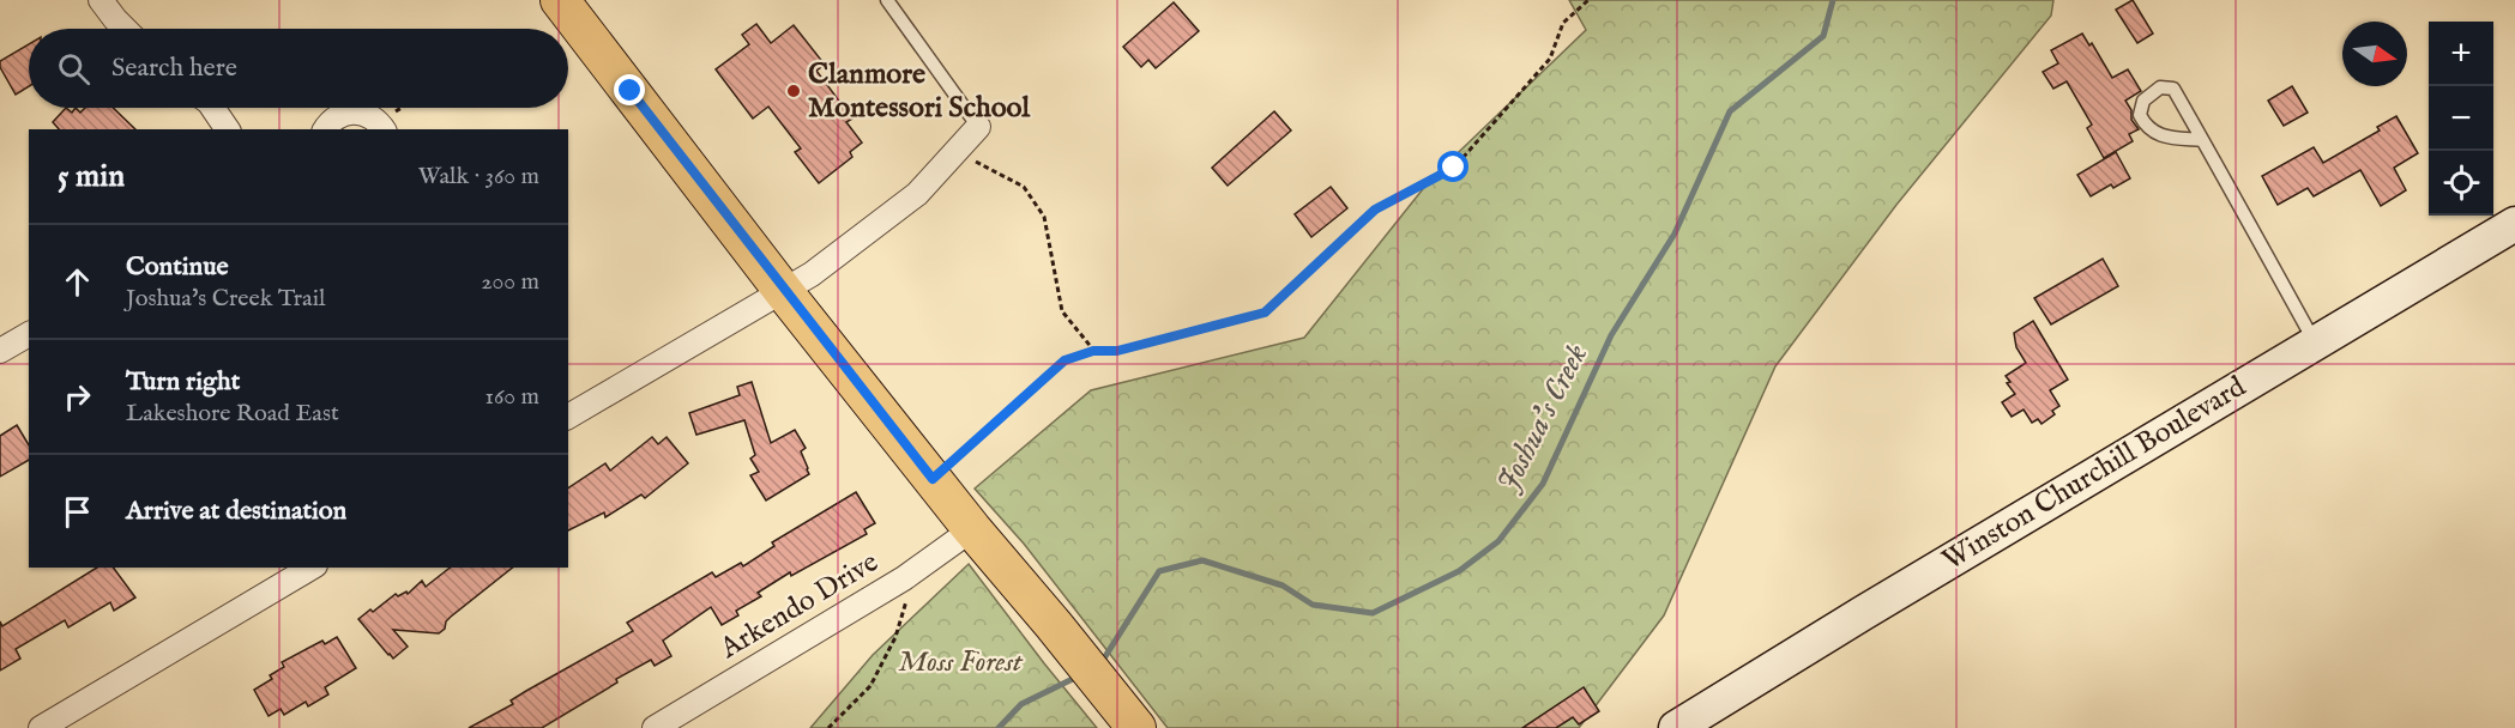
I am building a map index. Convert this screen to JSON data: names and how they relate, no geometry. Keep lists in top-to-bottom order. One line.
{"streets":{"main road":["Winston Churchill Boulevard"],"street":["Arkendo Drive"]},"water":["Joshua's Creek"],"parks":["Moss Forest"],"places":["Clanmore Montessori School"],"north":"right","page":{"map_buttons":["+","−"],"search":"Search here","heading":["5 min","Walk · 360 m"],"list":[["Continue","Joshua's Creek Trail","200 m"],["Turn right","Lakeshore Road East","160 m"],"Arrive at destination"]}}
